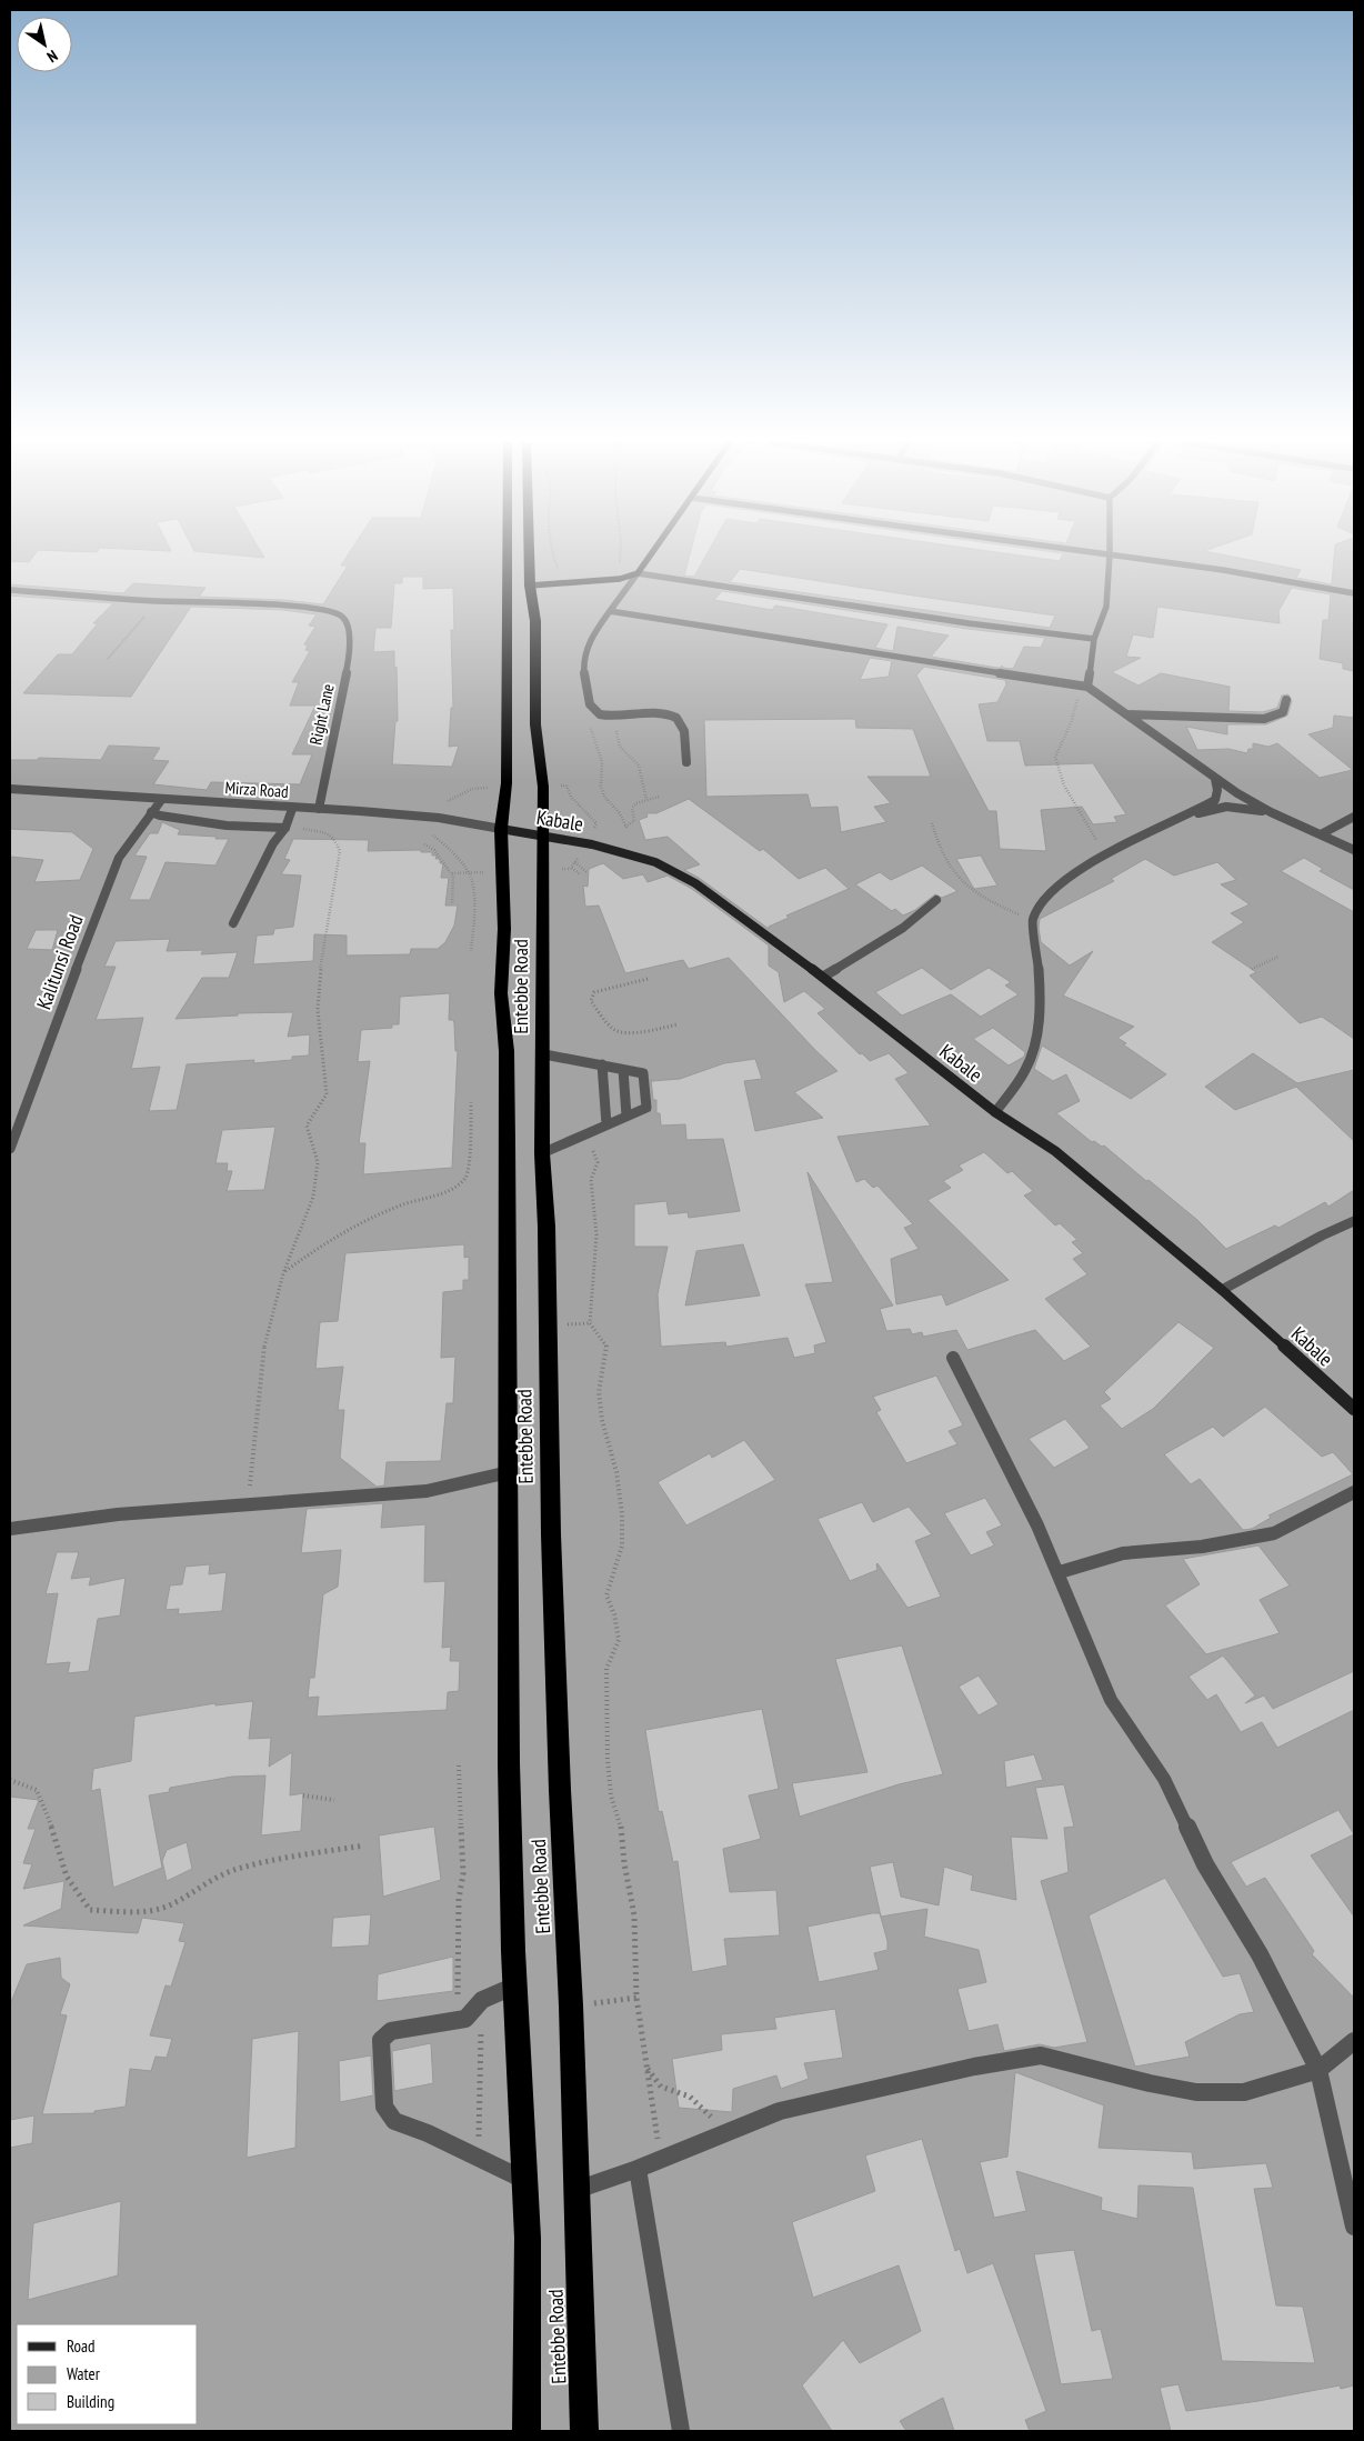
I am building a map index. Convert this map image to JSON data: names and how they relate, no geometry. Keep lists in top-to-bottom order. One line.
{"streets":{"highway":["Entebbe Road"],"street":["Right Lane","Mirza Road","Kabale","Kalitunsi Road"]},"crossings":[["Right Lane","Mirza Road"],["Mirza Road","Kabale"],["Mirza Road","Kalitunsi Road"],["Mirza Road","Entebbe Road"],["Kabale","Entebbe Road"]],"legend":["Road","Water","Building"],"north":"bottom right"}
